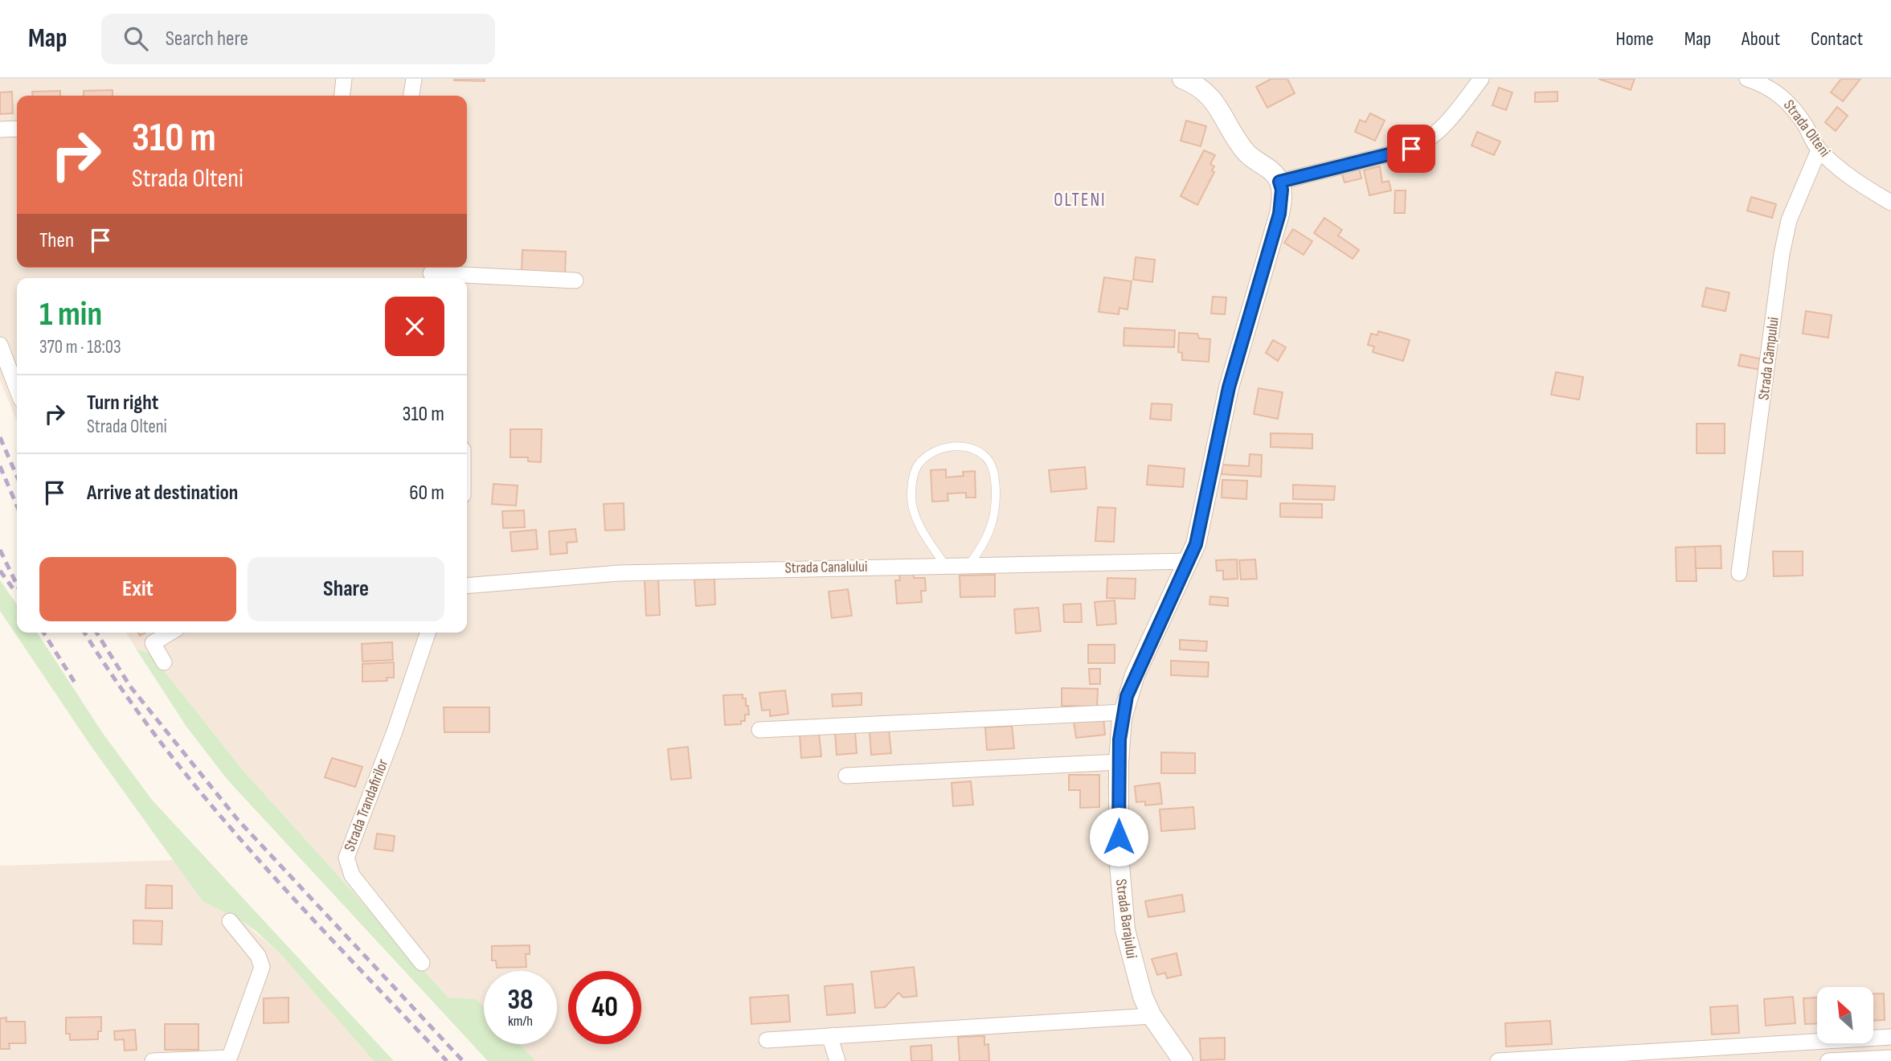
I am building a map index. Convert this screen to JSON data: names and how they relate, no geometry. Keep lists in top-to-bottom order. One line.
{"streets":{"street":["Strada Olteni","Strada Câmpului","Strada Canalului","Strada Trandafirilor","Strada Barajului"]},"crossings":[["Strada Olteni","Strada Câmpului"],["Strada Canalului","Strada Barajului"]],"districts":["OLTENI"],"north":"top left","page":{"header":"Map","search":"Search here","nav":["Home","Map","About","Contact"],"turn":["310 m","Strada Olteni"],"then":"Then","heading":["1 min","370 m · 18:03"],"list":[{"name":"Turn right","note":"Strada Olteni","value":"310 m"},{"name":"Arrive at destination","value":"60 m"}],"buttons":["Exit","Share"],"speed":"38 km/h","limit":"40"}}
